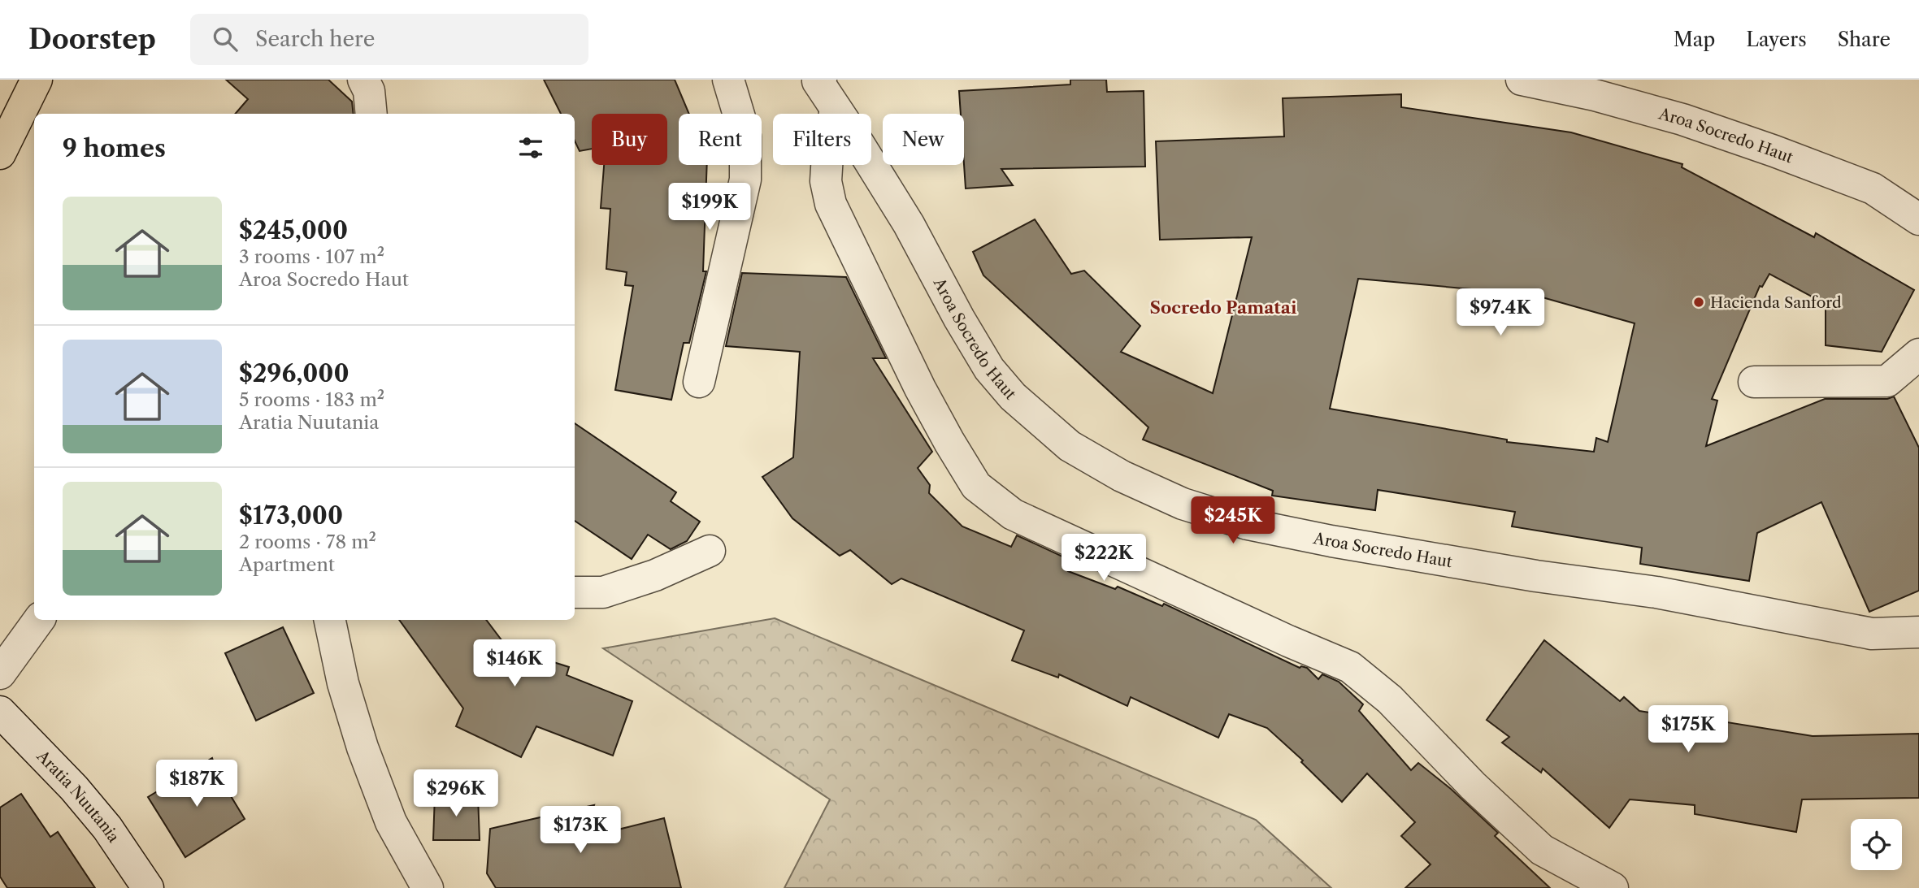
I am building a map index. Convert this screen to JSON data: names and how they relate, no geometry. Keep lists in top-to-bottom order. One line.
{"streets":{"street":["Aroa Socredo Haut","Aratia Nuutania"]},"districts":["Socredo Pamatai"],"places":["Hacienda Sanford"],"page":{"header":"Doorstep","search":"Search here","nav":["Map","Layers","Share"],"chip":["Buy","Rent","Filters","New"],"heading":"9 homes","list":[{"name":"$245,000","note":"3 rooms · 107 m² · Aroa Socredo Haut"},{"name":"$296,000","note":"5 rooms · 183 m² · Aratia Nuutania"},{"name":"$173,000","note":"2 rooms · 78 m² · Apartment"}],"price":["$199K","$97.4K","$245K","$222K","$146K","$175K","$187K","$296K","$173K"]}}
